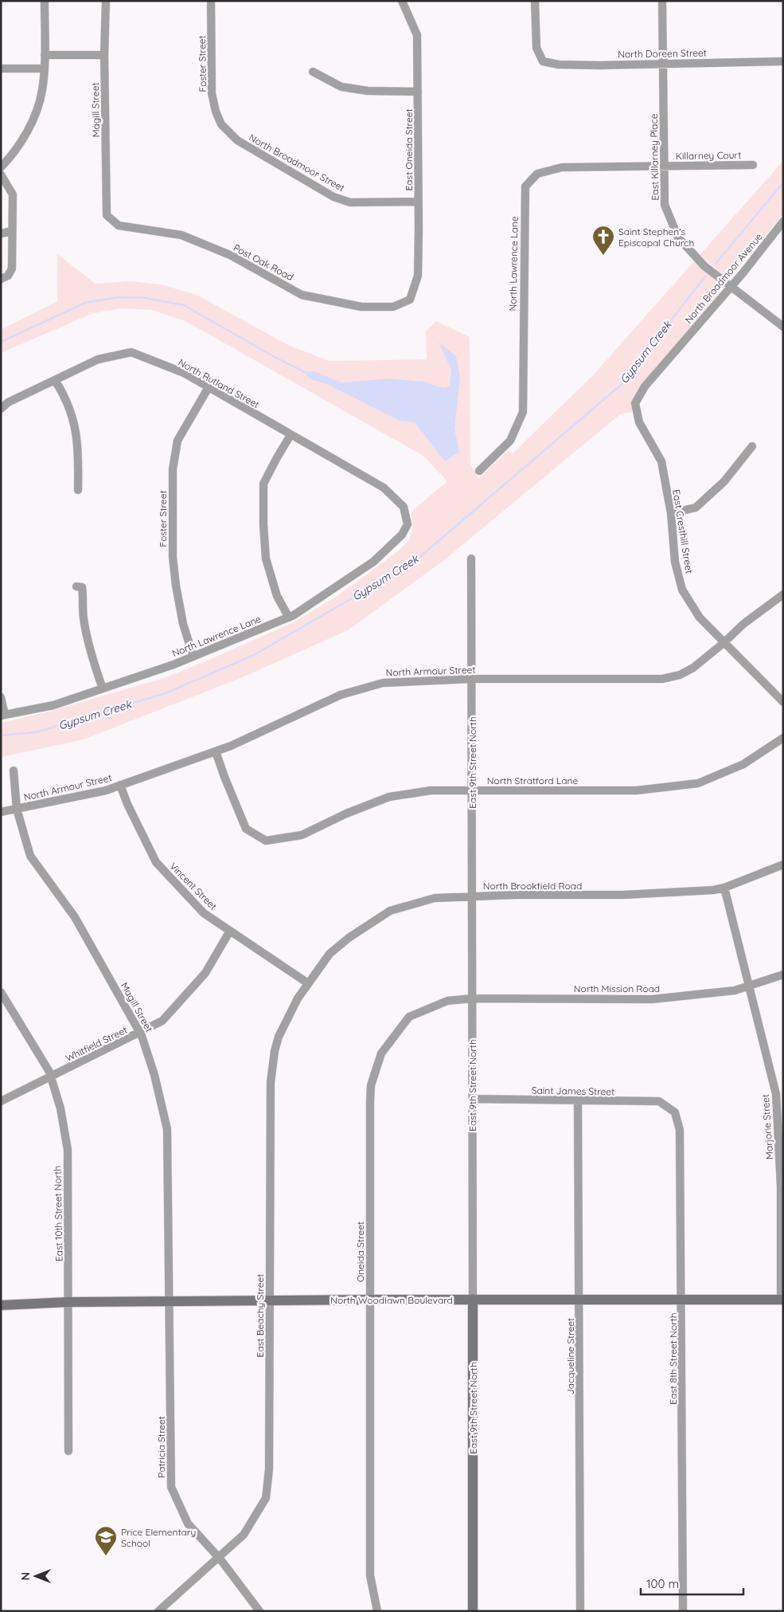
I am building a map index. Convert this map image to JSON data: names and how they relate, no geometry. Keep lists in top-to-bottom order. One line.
{"streets":{"main road":["East 9th Street North","North Woodlawn Boulevard"],"street":["North Doreen Street","Foster Street","Magill Street","East Oneida Street","Killarney Court","East Killarney Place","North Broadmoor Street","Post Oak Road","North Lawrence Lane","North Broadmoor Avenue","North Rutland Street","East Cresthill Street","North Armour Street","North Stratford Lane","North Brookfield Road","Vincent Street","North Mission Road","Whitfield Street","Saint James Street","Marjorie Street","East 10th Street North","Oneida Street","East Beachy Street","Jacqueline Street","East 8th Street North","Patricia Street"]},"crossings":[["North Doreen Street","East Killarney Place"],["Foster Street","North Broadmoor Street"],["Foster Street","North Lawrence Lane"],["Foster Street","North Rutland Street"],["Magill Street","Post Oak Road"],["Magill Street","North Armour Street"],["Magill Street","Whitfield Street"],["Magill Street","North Woodlawn Boulevard"],["Magill Street","Patricia Street"],["East Oneida Street","North Broadmoor Street"],["East Oneida Street","Post Oak Road"],["Killarney Court","East Killarney Place"],["Killarney Court","North Lawrence Lane"],["East Killarney Place","North Lawrence Lane"],["East Killarney Place","North Broadmoor Avenue"],["North Lawrence Lane","North Rutland Street"],["North Broadmoor Avenue","East Cresthill Street"],["East Cresthill Street","North Armour Street"],["North Armour Street","East 9th Street North"],["North Armour Street","North Stratford Lane"],["North Armour Street","Vincent Street"],["East 9th Street North","North Stratford Lane"],["East 9th Street North","North Brookfield Road"],["East 9th Street North","North Mission Road"],["East 9th Street North","Saint James Street"],["East 9th Street North","Oneida Street"],["East 9th Street North","North Woodlawn Boulevard"],["North Brookfield Road","Vincent Street"],["North Brookfield Road","Marjorie Street"],["North Brookfield Road","East Beachy Street"],["Vincent Street","Whitfield Street"],["Vincent Street","East Beachy Street"],["North Mission Road","Marjorie Street"],["North Mission Road","Oneida Street"],["Whitfield Street","East 10th Street North"],["Saint James Street","Jacqueline Street"],["Saint James Street","East 8th Street North"],["Marjorie Street","North Woodlawn Boulevard"],["East 10th Street North","North Woodlawn Boulevard"],["Oneida Street","North Woodlawn Boulevard"],["North Woodlawn Boulevard","East Beachy Street"],["North Woodlawn Boulevard","Jacqueline Street"],["North Woodlawn Boulevard","East 8th Street North"],["North Woodlawn Boulevard","Patricia Street"],["East Beachy Street","Patricia Street"]],"water":["Gypsum Creek"],"places":{"church":["Saint Stephen's Episcopal Church"],"school or university":["Price Elementary School"]},"scale_bar":"100 m","north":"left"}
